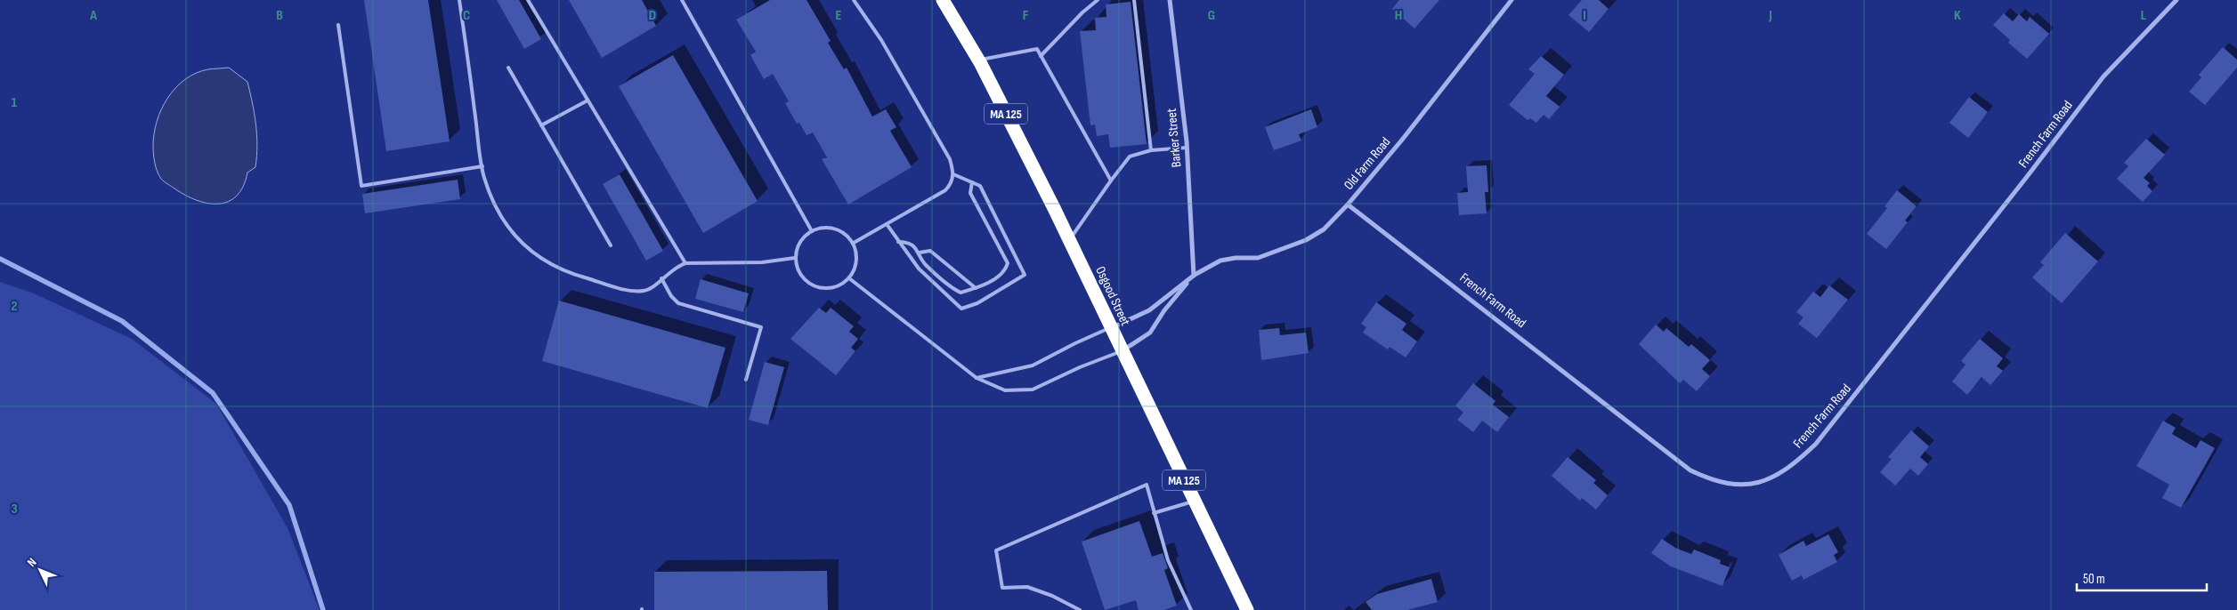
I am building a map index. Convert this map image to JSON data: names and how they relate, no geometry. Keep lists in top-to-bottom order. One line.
{"streets":{"highway":["MA 125","Osgood Street"],"street":["French Farm Road","Barker Street","Old Farm Road"]},"crossings":[["French Farm Road","Old Farm Road"],["Barker Street","Old Farm Road"]],"scale_bar":"50 m","north":"top left","grid":{"columns":["A","B","C","D","E","F","G","H","I","J","K","L"],"rows":["1","2","3"]}}
